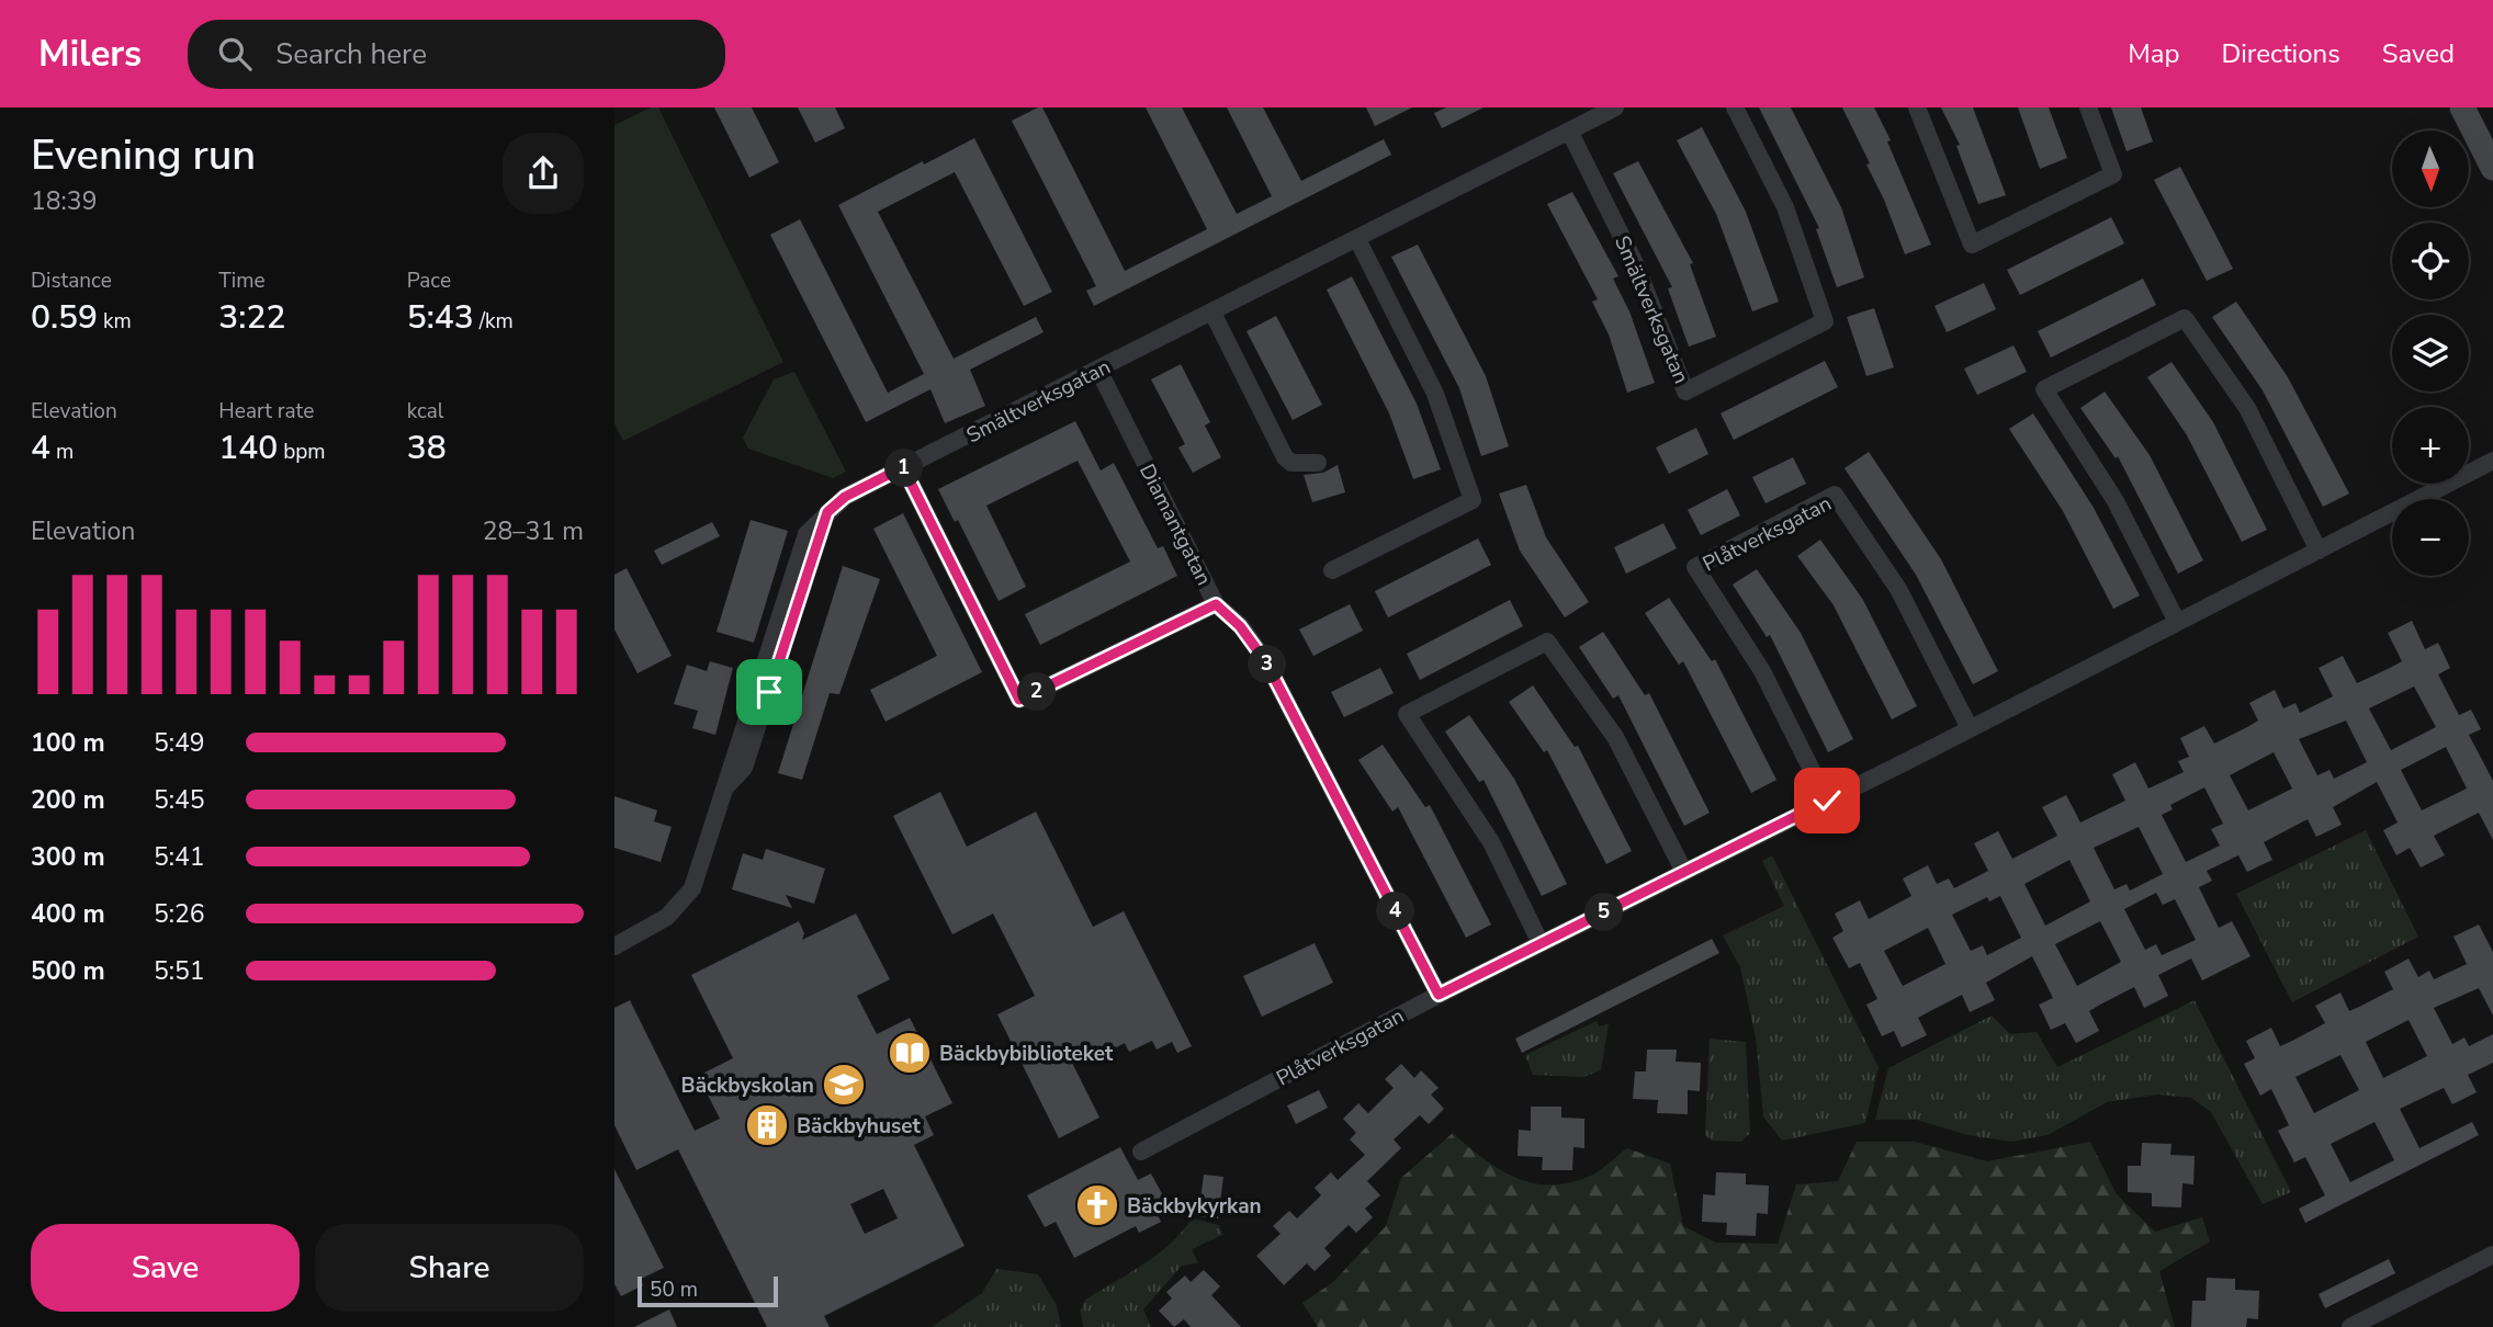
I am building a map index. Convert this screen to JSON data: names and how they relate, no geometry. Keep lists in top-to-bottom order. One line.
{"streets":{"street":["Smältverksgatan","Diamantgatan","Plåtverksgatan"]},"crossings":[["Smältverksgatan","Diamantgatan"],["Diamantgatan","Plåtverksgatan"]],"places":{"library":["Bäckbybiblioteket"],"school or university":["Bäckbyskolan"],"building":["Bäckbyhuset"],"church":["Bäckbykyrkan"]},"scale_bar":"50 m","north":"bottom","page":{"header":"Milers","search":"Search here","nav":["Map","Directions","Saved"],"heading":["Evening run","18:39"],"map_buttons":["+","−"],"stats":[["Distance","0.59 km"],["Time","3:22"],["Pace","5:43 /km"],["Elevation","4 m"],["Heart rate","140 bpm"],["kcal","38"]],"pins":["1","3","2","4","5"],"chart":["Elevation","28–31 m"],"list":[{"name":"100 m","note":"5:49"},{"name":"200 m","note":"5:45"},{"name":"300 m","note":"5:41"},{"name":"400 m","note":"5:26"},{"name":"500 m","note":"5:51"}],"buttons":["Save","Share"],"scale":"50 m"}}
